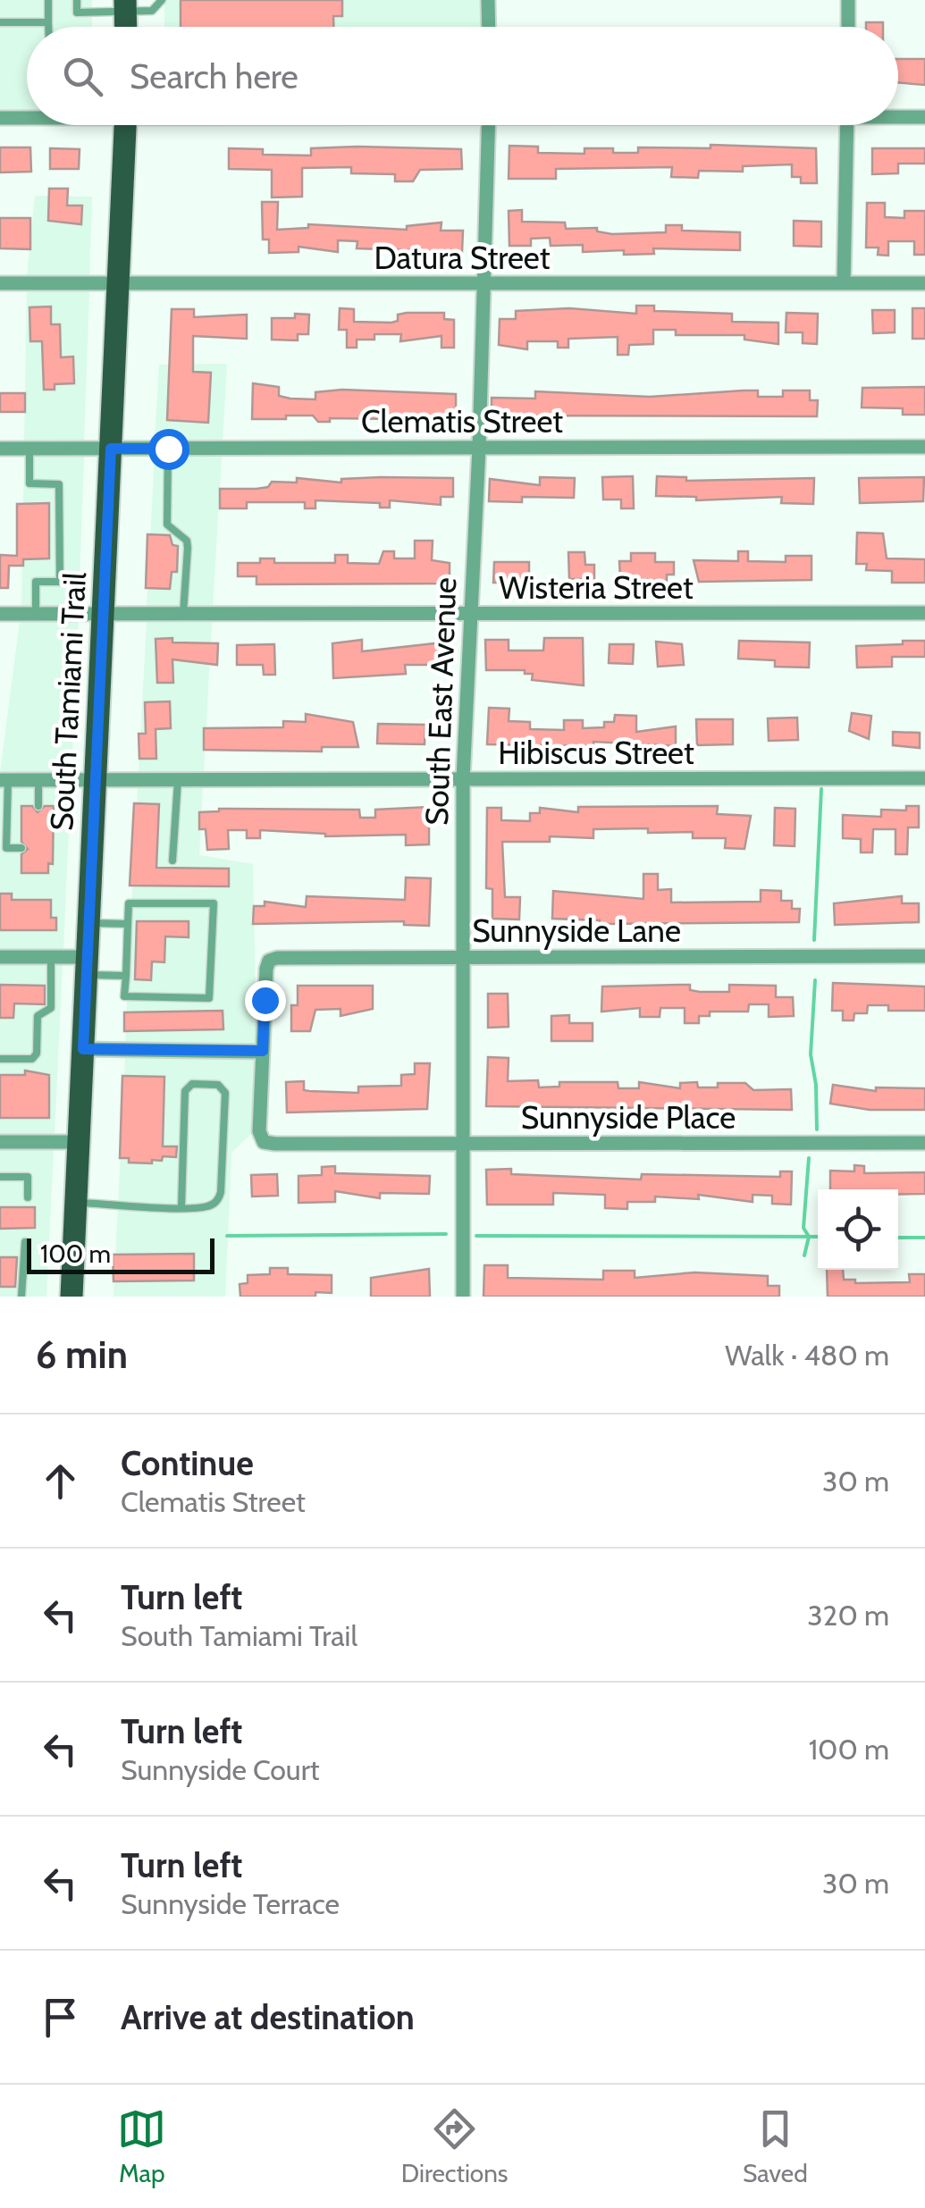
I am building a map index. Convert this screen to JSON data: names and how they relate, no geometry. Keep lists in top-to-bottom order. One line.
{"streets":{"main road":["South Tamiami Trail"],"street":["Datura Street","Clematis Street","Wisteria Street","South East Avenue","Hibiscus Street","Sunnyside Lane","Sunnyside Place"]},"crossings":[["Datura Street","South Tamiami Trail"],["Datura Street","South East Avenue"],["Clematis Street","South Tamiami Trail"],["Clematis Street","South East Avenue"],["Wisteria Street","South Tamiami Trail"],["Wisteria Street","South East Avenue"],["South Tamiami Trail","Hibiscus Street"],["South East Avenue","Hibiscus Street"],["South East Avenue","Sunnyside Lane"],["South East Avenue","Sunnyside Place"],["Sunnyside Lane","Sunnyside Place"]],"scale_bar":"100 m","page":{"search":"Search here","scale":"100 m","heading":["6 min","Walk · 480 m"],"list":[["Continue","Clematis Street","30 m"],["Turn left","South Tamiami Trail","320 m"],["Turn left","Sunnyside Court","100 m"],["Turn left","Sunnyside Terrace","30 m"],"Arrive at destination"],"nav":["Map","Directions","Saved"]}}
